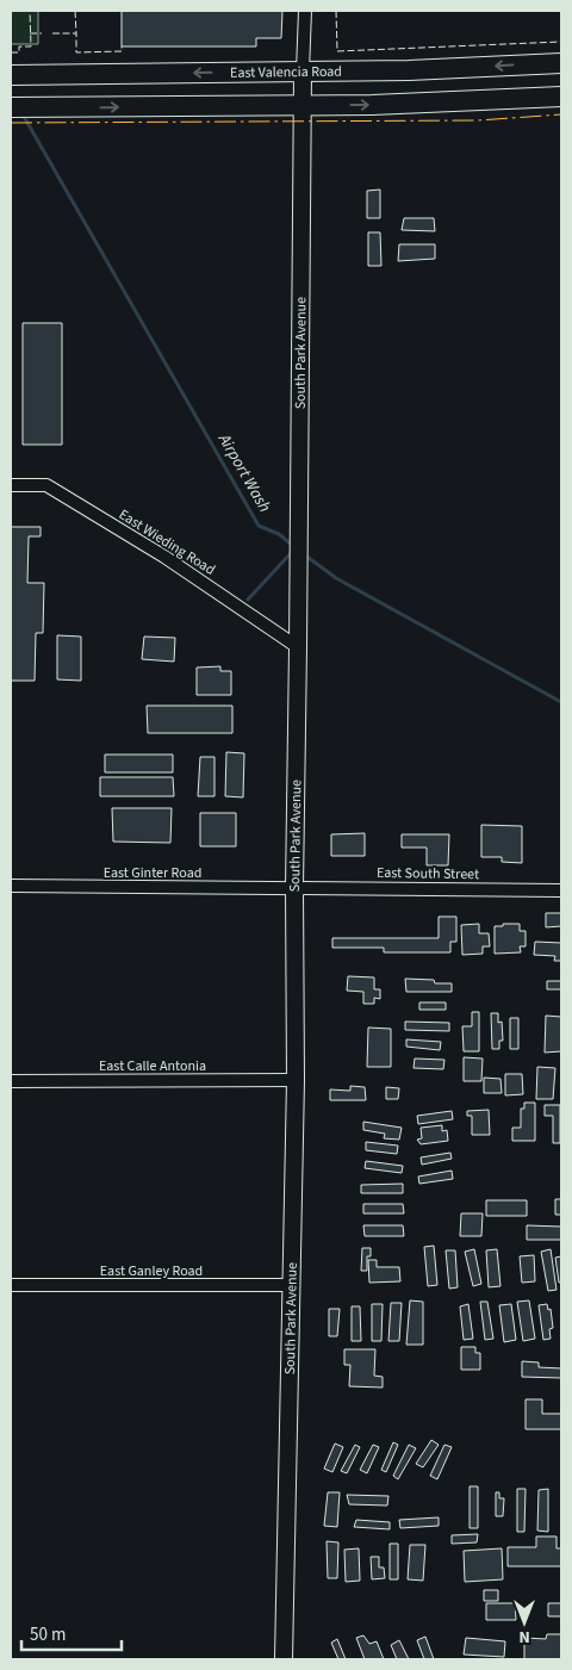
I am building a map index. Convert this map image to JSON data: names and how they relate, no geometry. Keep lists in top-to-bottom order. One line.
{"streets":{"main road":["East Valencia Road","South Park Avenue"],"street":["East Wieding Road","East Ginter Road","East South Street","East Calle Antonia","East Ganley Road"]},"crossings":[["East Valencia Road","South Park Avenue"],["South Park Avenue","East Wieding Road"],["South Park Avenue","East Ginter Road"],["South Park Avenue","East South Street"],["South Park Avenue","East Calle Antonia"],["South Park Avenue","East Ganley Road"],["East Ginter Road","East South Street"]],"water":["Airport Wash"],"scale_bar":"50 m","north":"bottom"}
